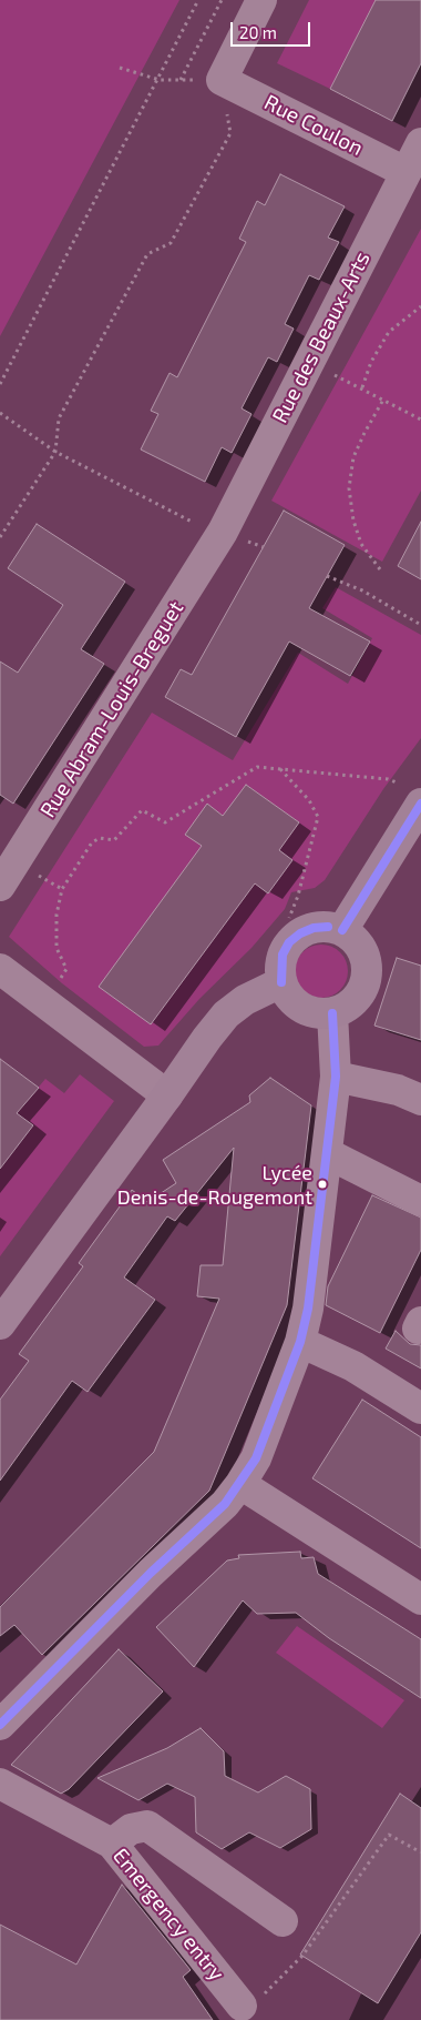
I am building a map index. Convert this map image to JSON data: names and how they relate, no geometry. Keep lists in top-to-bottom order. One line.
{"streets":{"street":["Rue Coulon","Rue des Beaux-Arts","Rue Abram-Louis-Breguet","Emergency entry"]},"crossings":[["Rue Coulon","Rue des Beaux-Arts"],["Rue des Beaux-Arts","Rue Abram-Louis-Breguet"]],"places":["Lycée Denis-de-Rougemont"],"scale_bar":"20 m"}
